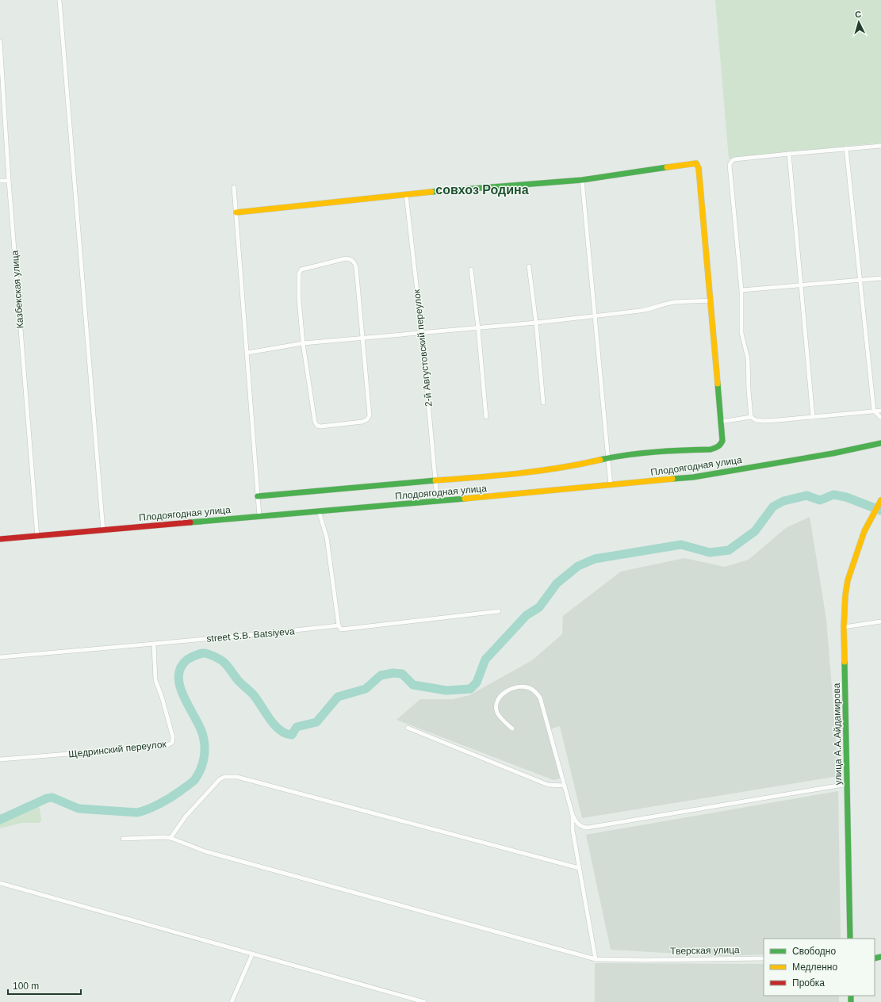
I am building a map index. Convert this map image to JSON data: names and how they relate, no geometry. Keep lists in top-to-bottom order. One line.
{"streets":{"street":["Казбекская улица","2-й Августовский переулок","Плодоягодная улица","street S.B. Batsiyeva","улица А.А.Айдамирова","Щедринский переулок","Тверская улица"]},"crossings":[["Казбекская улица","Плодоягодная улица"],["2-й Августовский переулок","Плодоягодная улица"],["street S.B. Batsiyeva","Щедринский переулок"]],"districts":["совхоз Родина"],"legend":["Свободно","Медленно","Пробка"],"scale_bar":"100 m","north":"top"}
